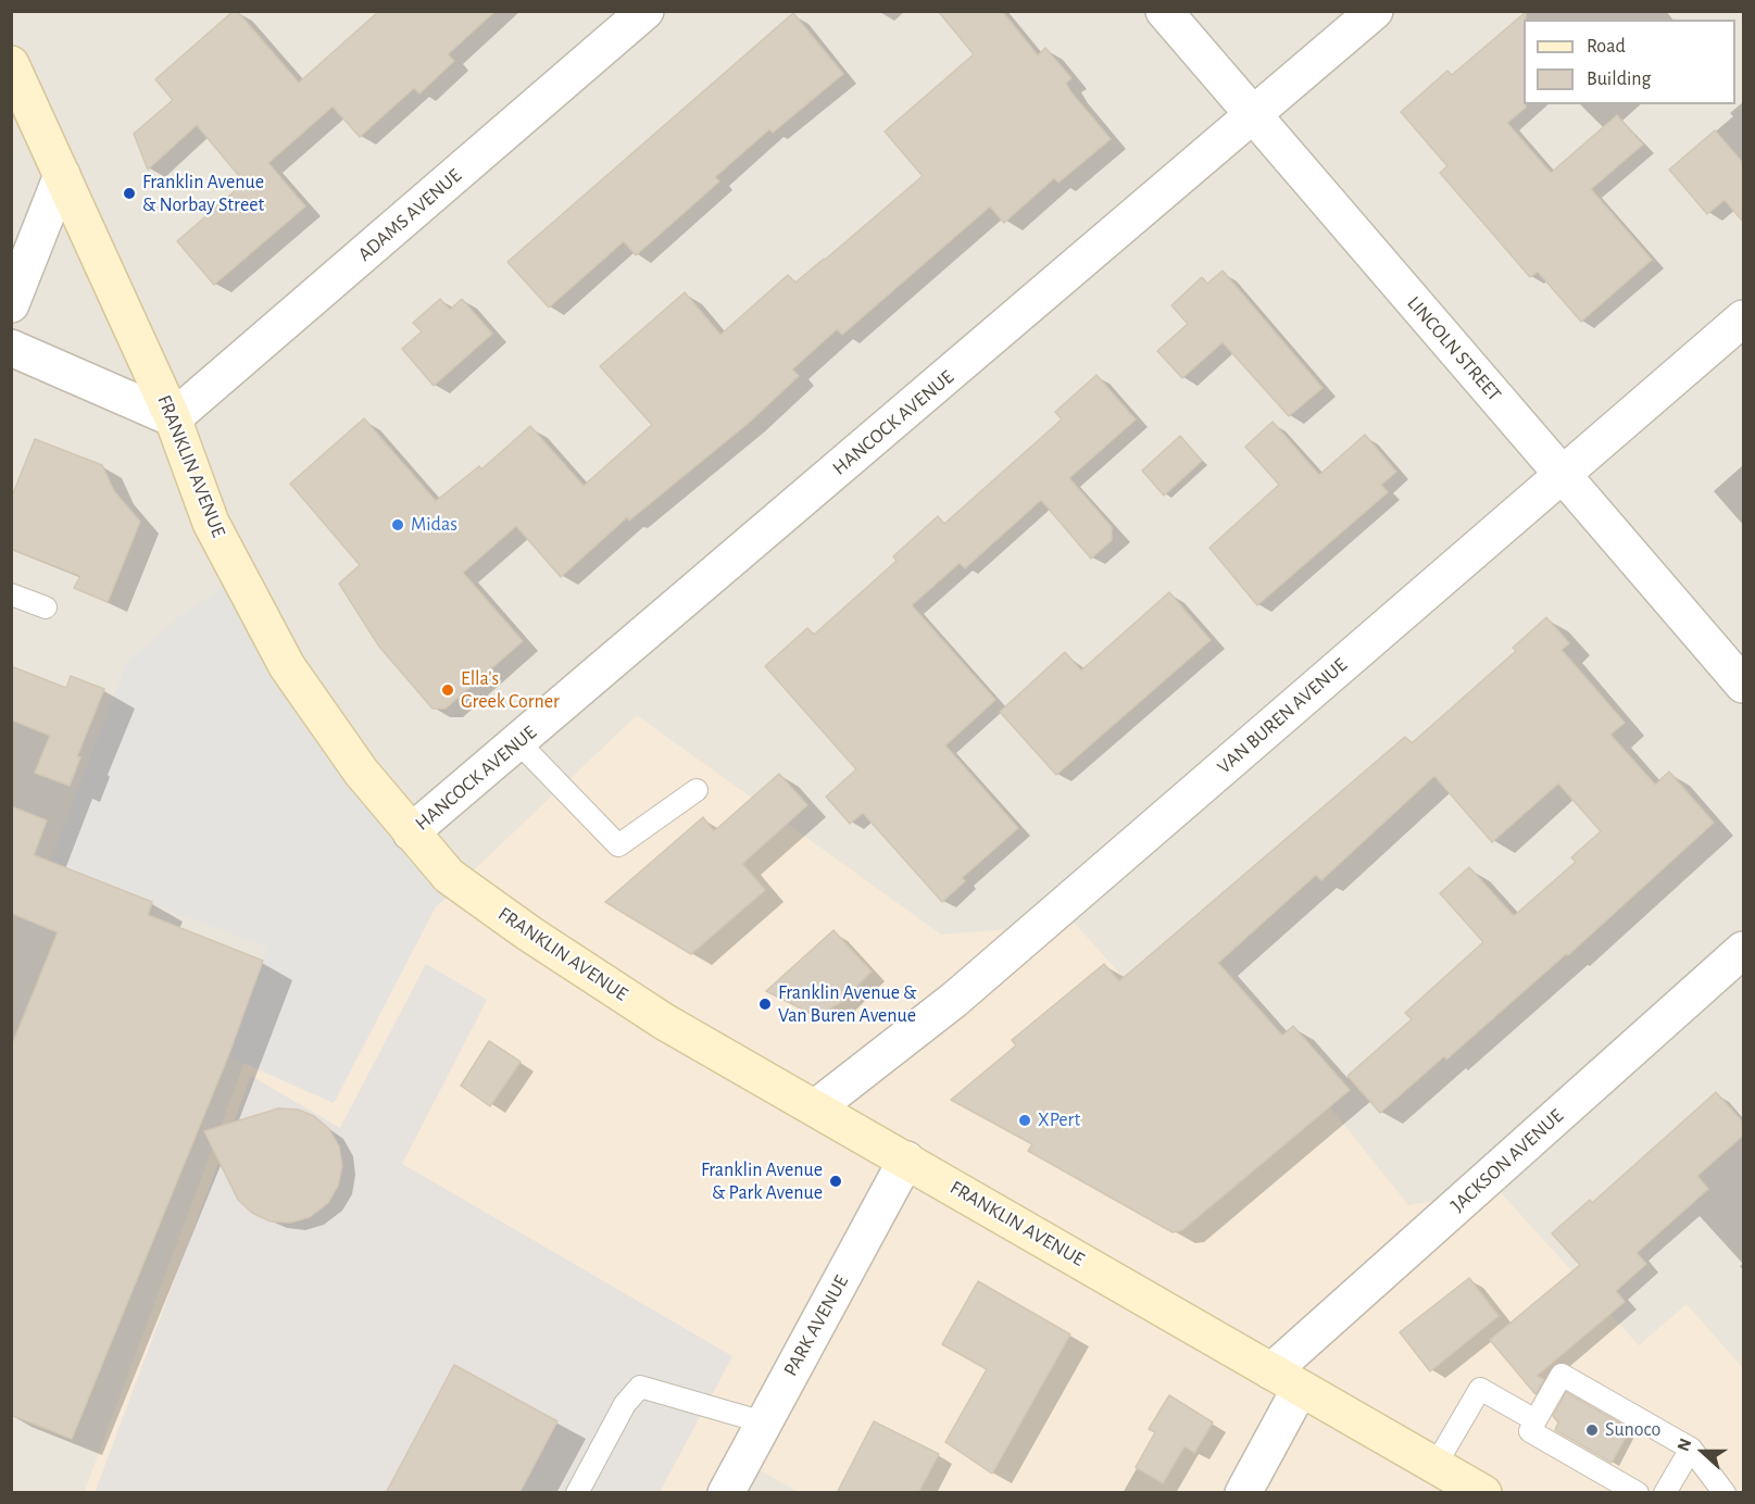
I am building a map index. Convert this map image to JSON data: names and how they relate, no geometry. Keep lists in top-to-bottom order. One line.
{"streets":{"main road":["FRANKLIN AVENUE"],"street":["ADAMS AVENUE","LINCOLN STREET","HANCOCK AVENUE","VAN BUREN AVENUE","JACKSON AVENUE","PARK AVENUE"]},"crossings":[["ADAMS AVENUE","FRANKLIN AVENUE"],["LINCOLN STREET","HANCOCK AVENUE"],["LINCOLN STREET","VAN BUREN AVENUE"],["HANCOCK AVENUE","FRANKLIN AVENUE"],["FRANKLIN AVENUE","VAN BUREN AVENUE"],["FRANKLIN AVENUE","JACKSON AVENUE"],["FRANKLIN AVENUE","PARK AVENUE"]],"places":["Franklin Avenue & Norbay Street","Midas","Ella's Greek Corner","Franklin Avenue & Van Buren Avenue","XPert","Franklin Avenue & Park Avenue","Sunoco"],"legend":["Road","Building"],"north":"left"}
